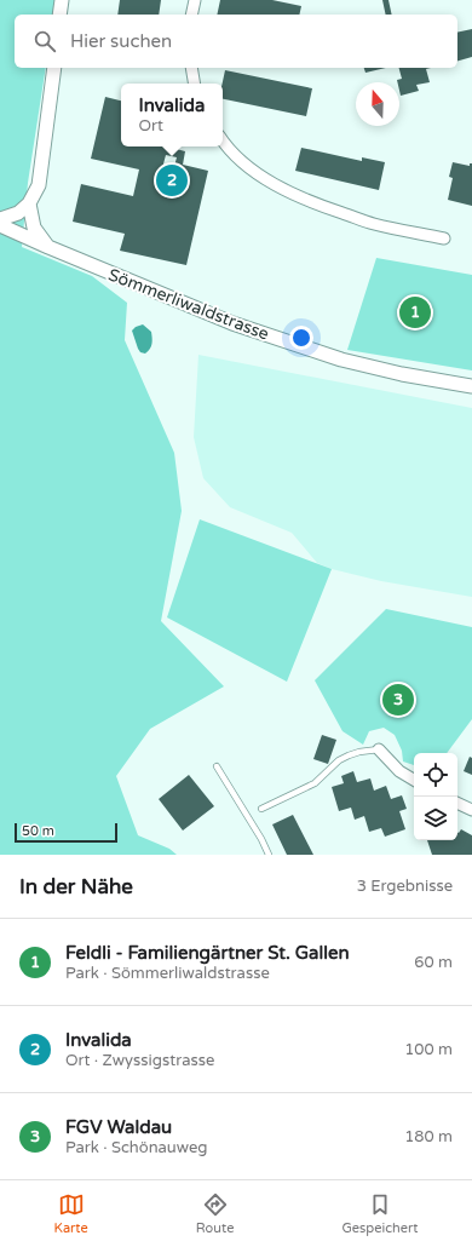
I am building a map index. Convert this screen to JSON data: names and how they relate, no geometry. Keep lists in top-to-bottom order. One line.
{"streets":{"street":["Sömmerliwaldstrasse"]},"scale_bar":"50 m","north":"top","page":{"search":"Hier suchen","popup":["Invalida","Ort"],"pins":["2","1","3"],"scale":"50 m","heading":["In der Nähe","3 Ergebnisse"],"list":[{"mark":"1","name":"Feldli - Familiengärtner St. Gallen","note":"Park · Sömmerliwaldstrasse","value":"60 m"},{"mark":"2","name":"Invalida","note":"Ort · Zwyssigstrasse","value":"100 m"},{"mark":"3","name":"FGV Waldau","note":"Park · Schönauweg","value":"180 m"}],"nav":["Karte","Route","Gespeichert"]}}
